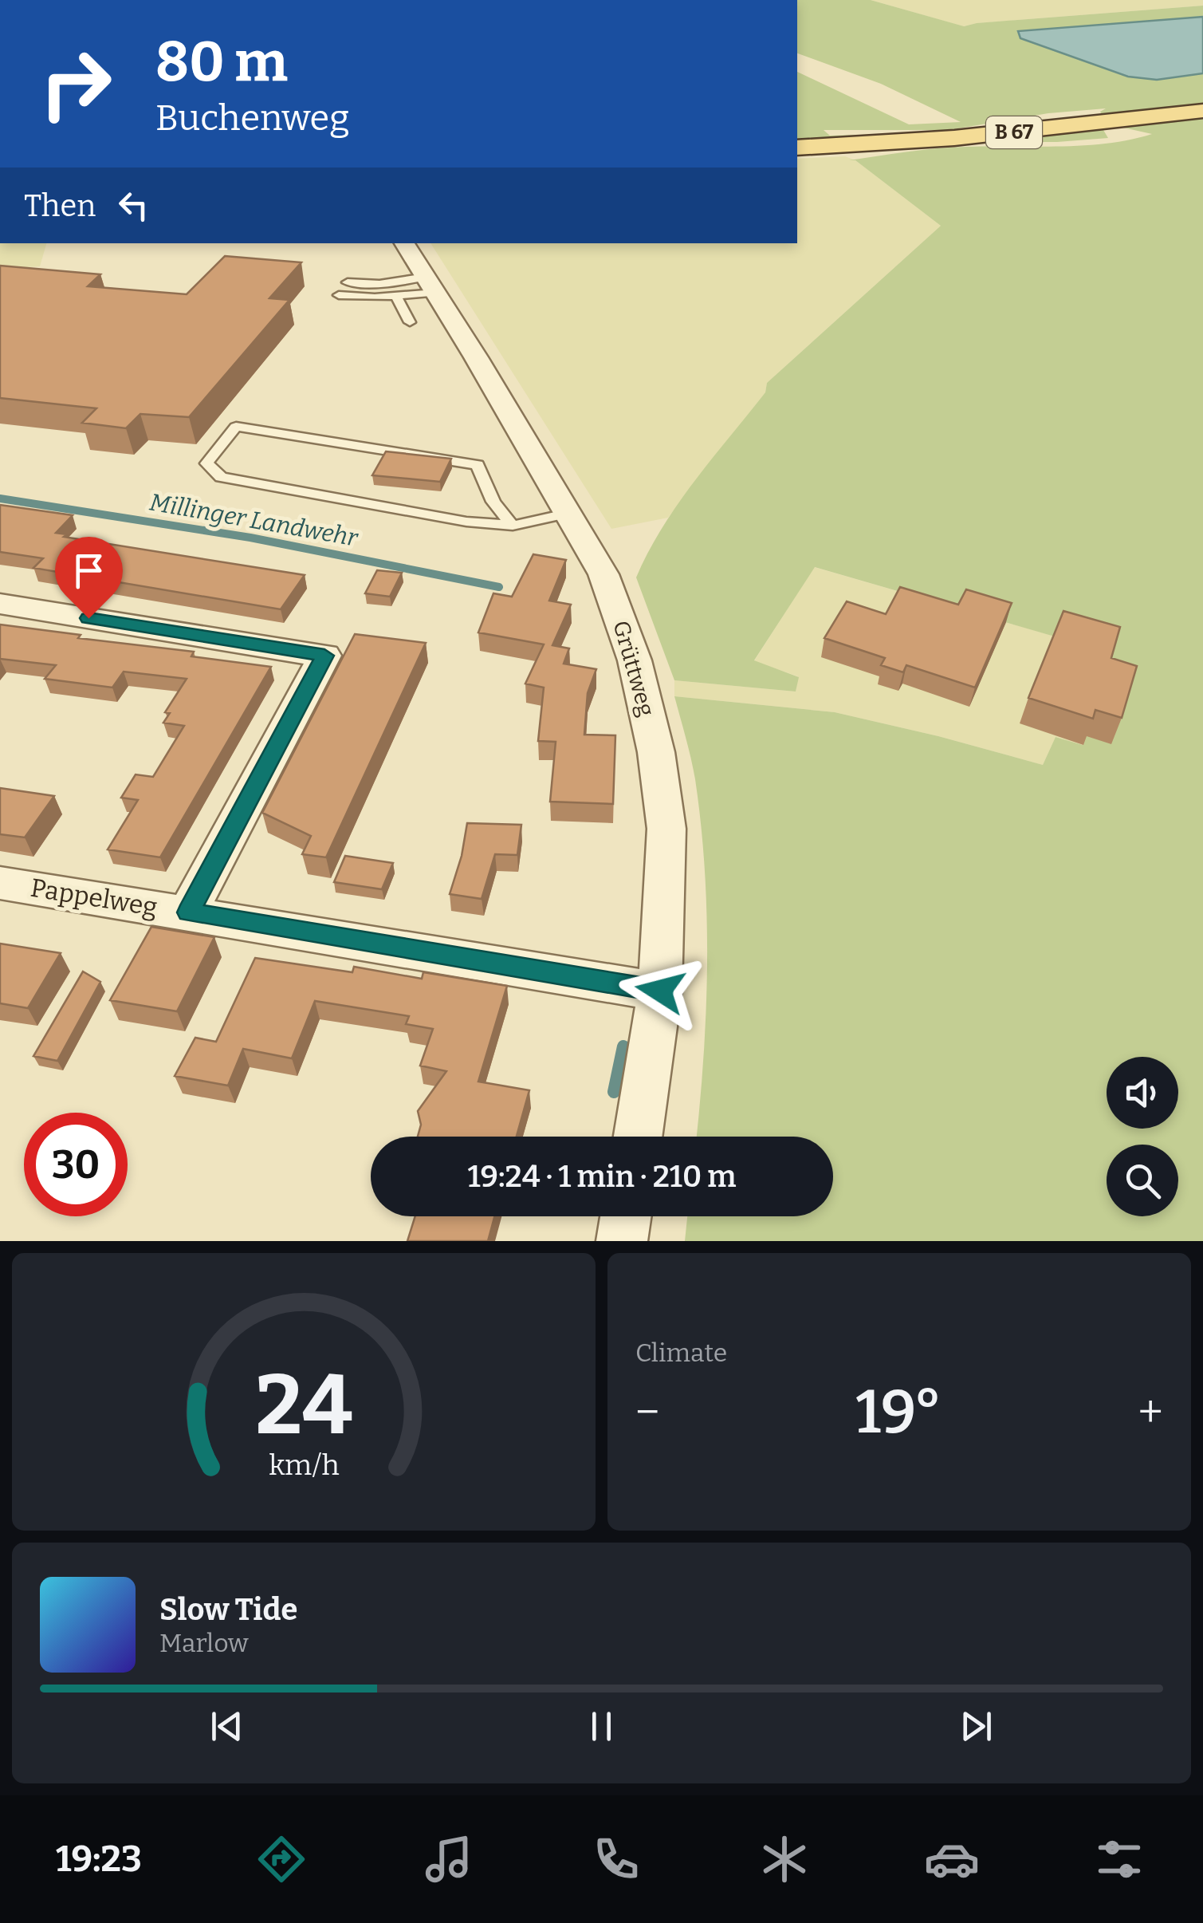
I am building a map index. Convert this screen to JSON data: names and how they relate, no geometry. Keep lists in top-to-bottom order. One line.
{"streets":{"main road":["B 67"],"street":["Grüttweg","Pappelweg"]},"crossings":[["Grüttweg","Pappelweg"]],"water":["Millinger Landwehr"],"page":{"turn":["80 m","Buchenweg"],"then":"Then","limit":"30","trip":"19:24 · 1 min · 210 m","tile":"Climate","heat":["−","19°","+"],"song":["Slow Tide","Marlow"],"tabs":"19:23","gauge":["24","km/h"]}}
